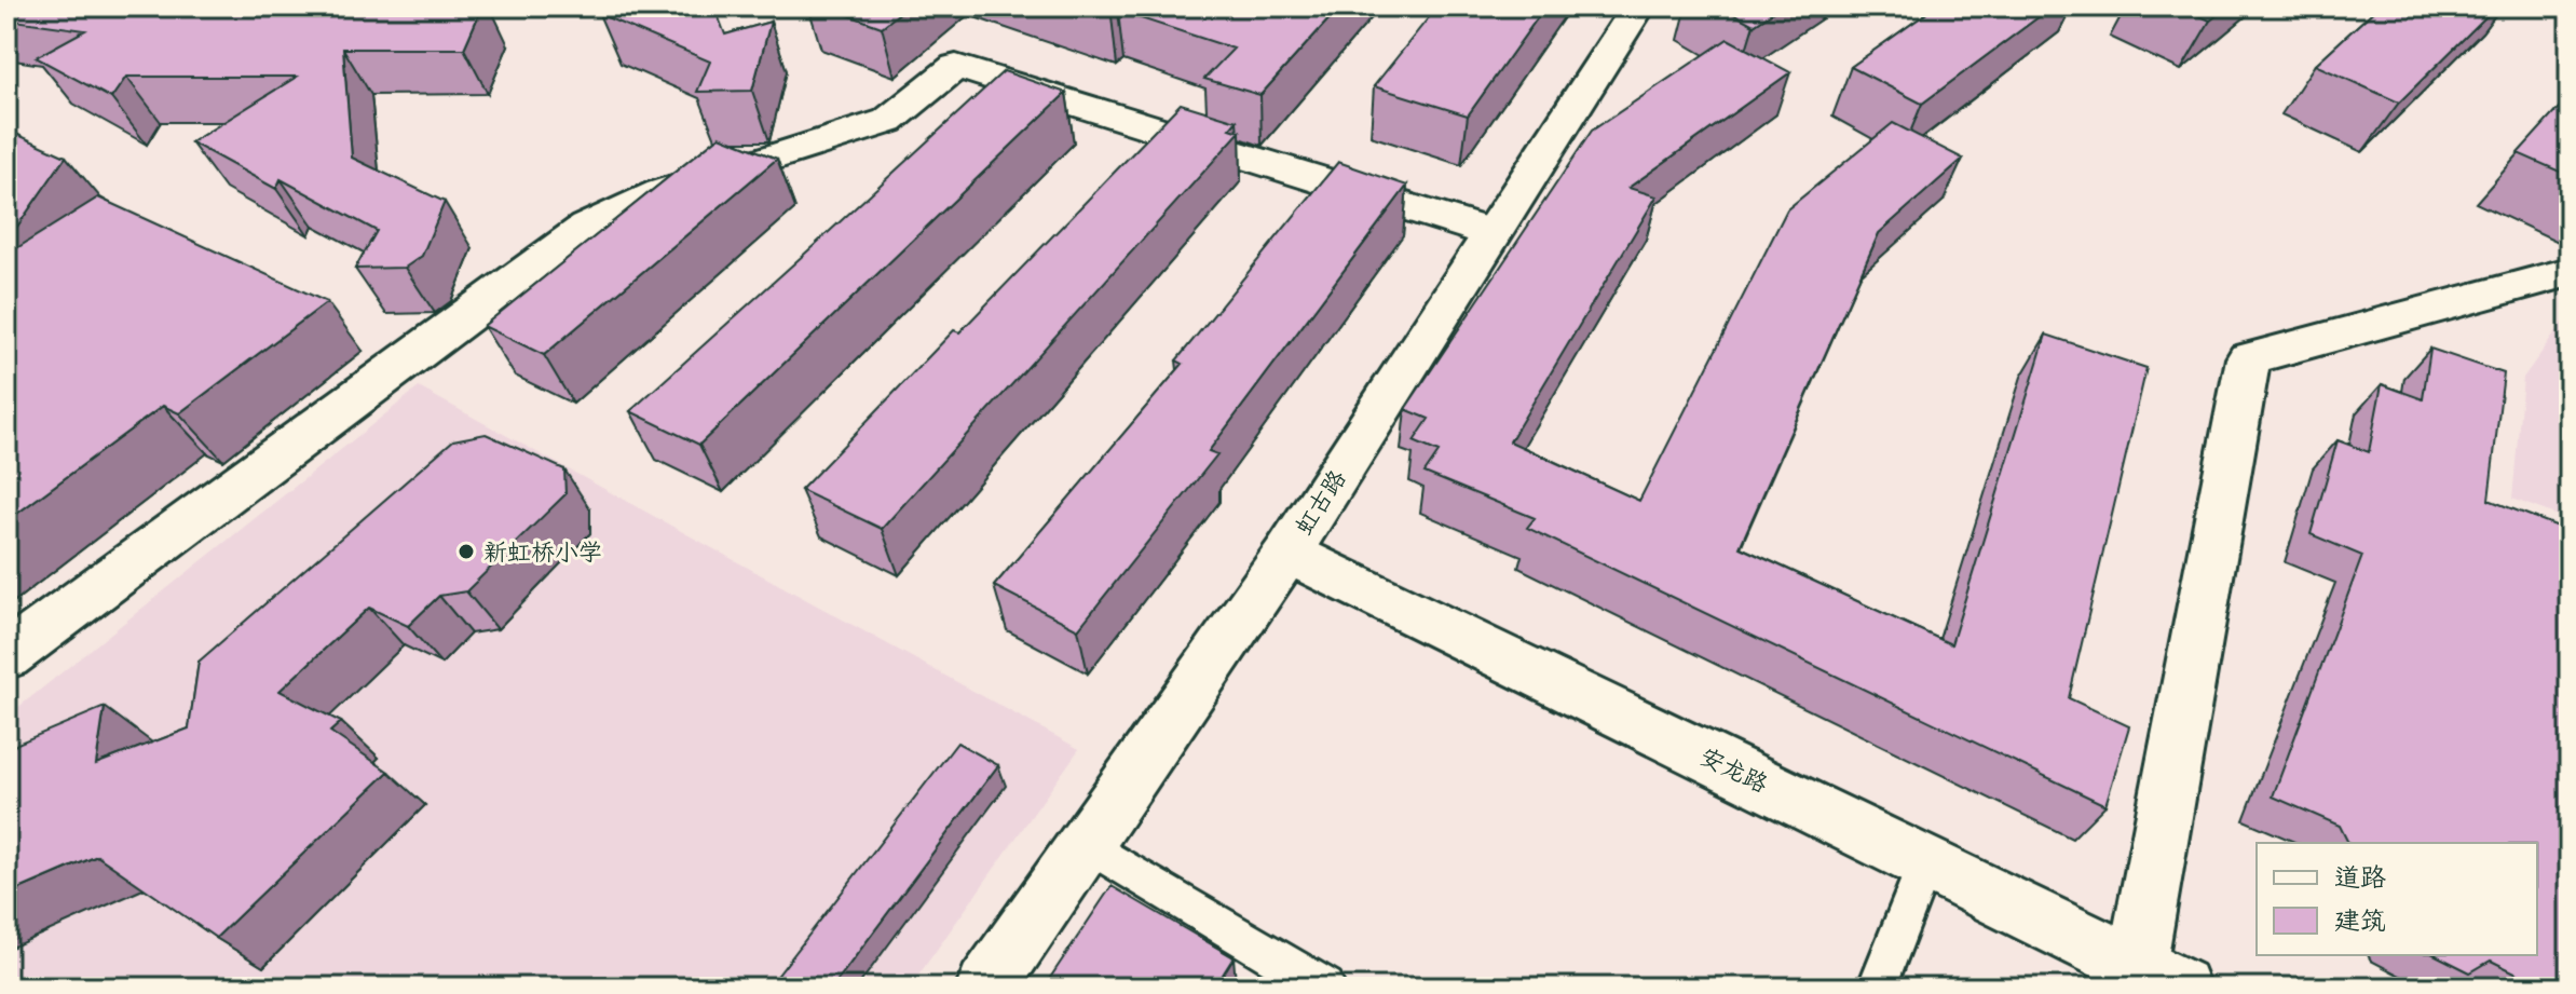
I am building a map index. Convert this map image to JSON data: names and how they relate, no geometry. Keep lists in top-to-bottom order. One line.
{"streets":{"street":["虹古路","安龙路"]},"crossings":[["虹古路","安龙路"]],"places":["新虹桥小学"],"legend":["道路","建筑"]}
